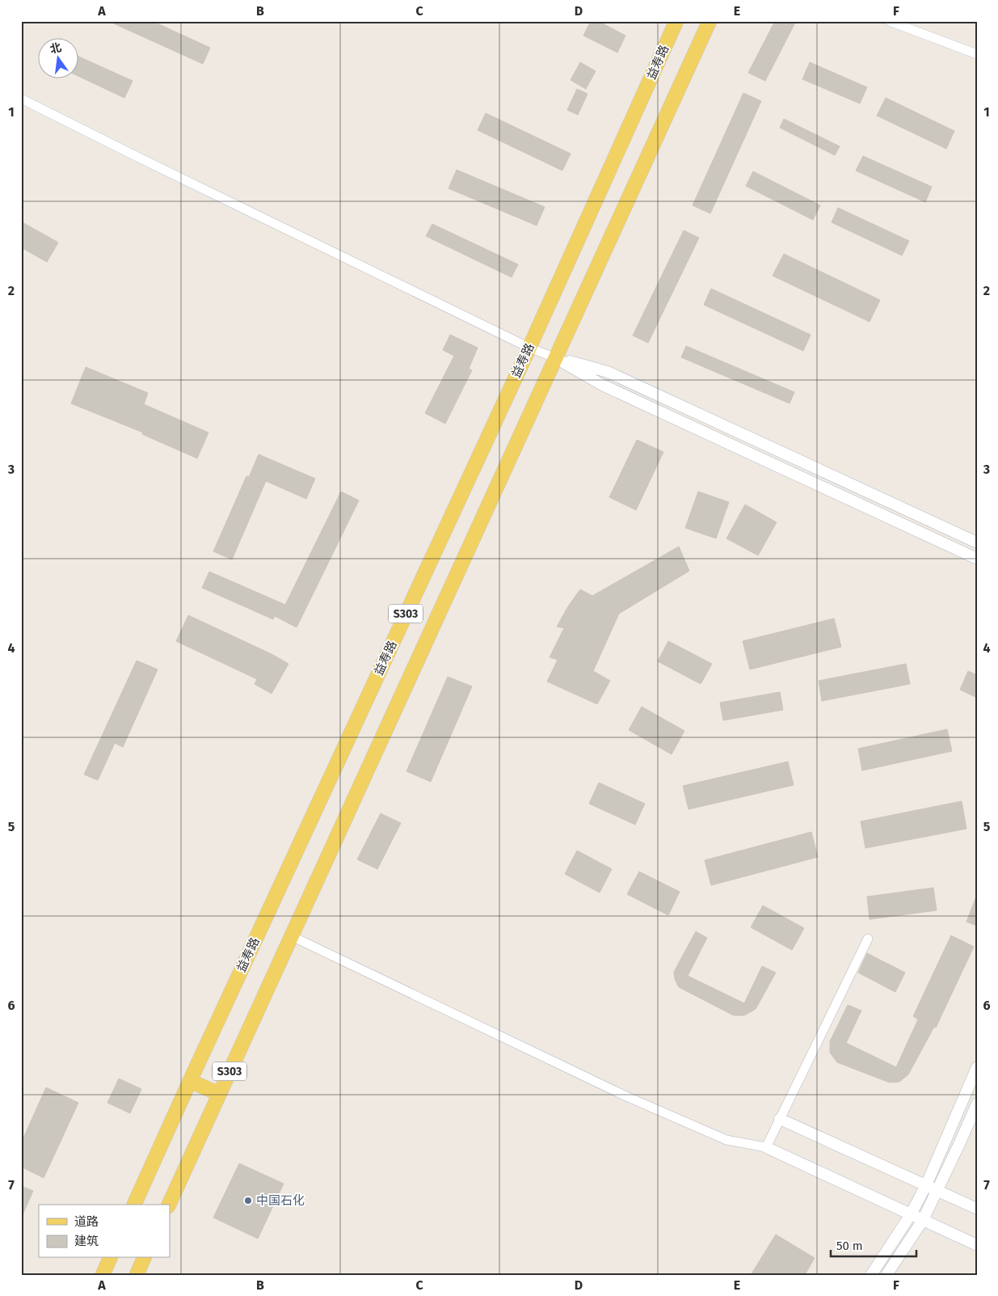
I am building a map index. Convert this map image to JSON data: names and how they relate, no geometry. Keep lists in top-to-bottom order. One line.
{"streets":{"main road":["益寿路","S303"]},"places":["中国石化"],"legend":["道路","建筑"],"scale_bar":"50 m","north":"top","grid":{"columns":["A","B","C","D","E","F"],"rows":["1","2","3","4","5","6","7"]}}
